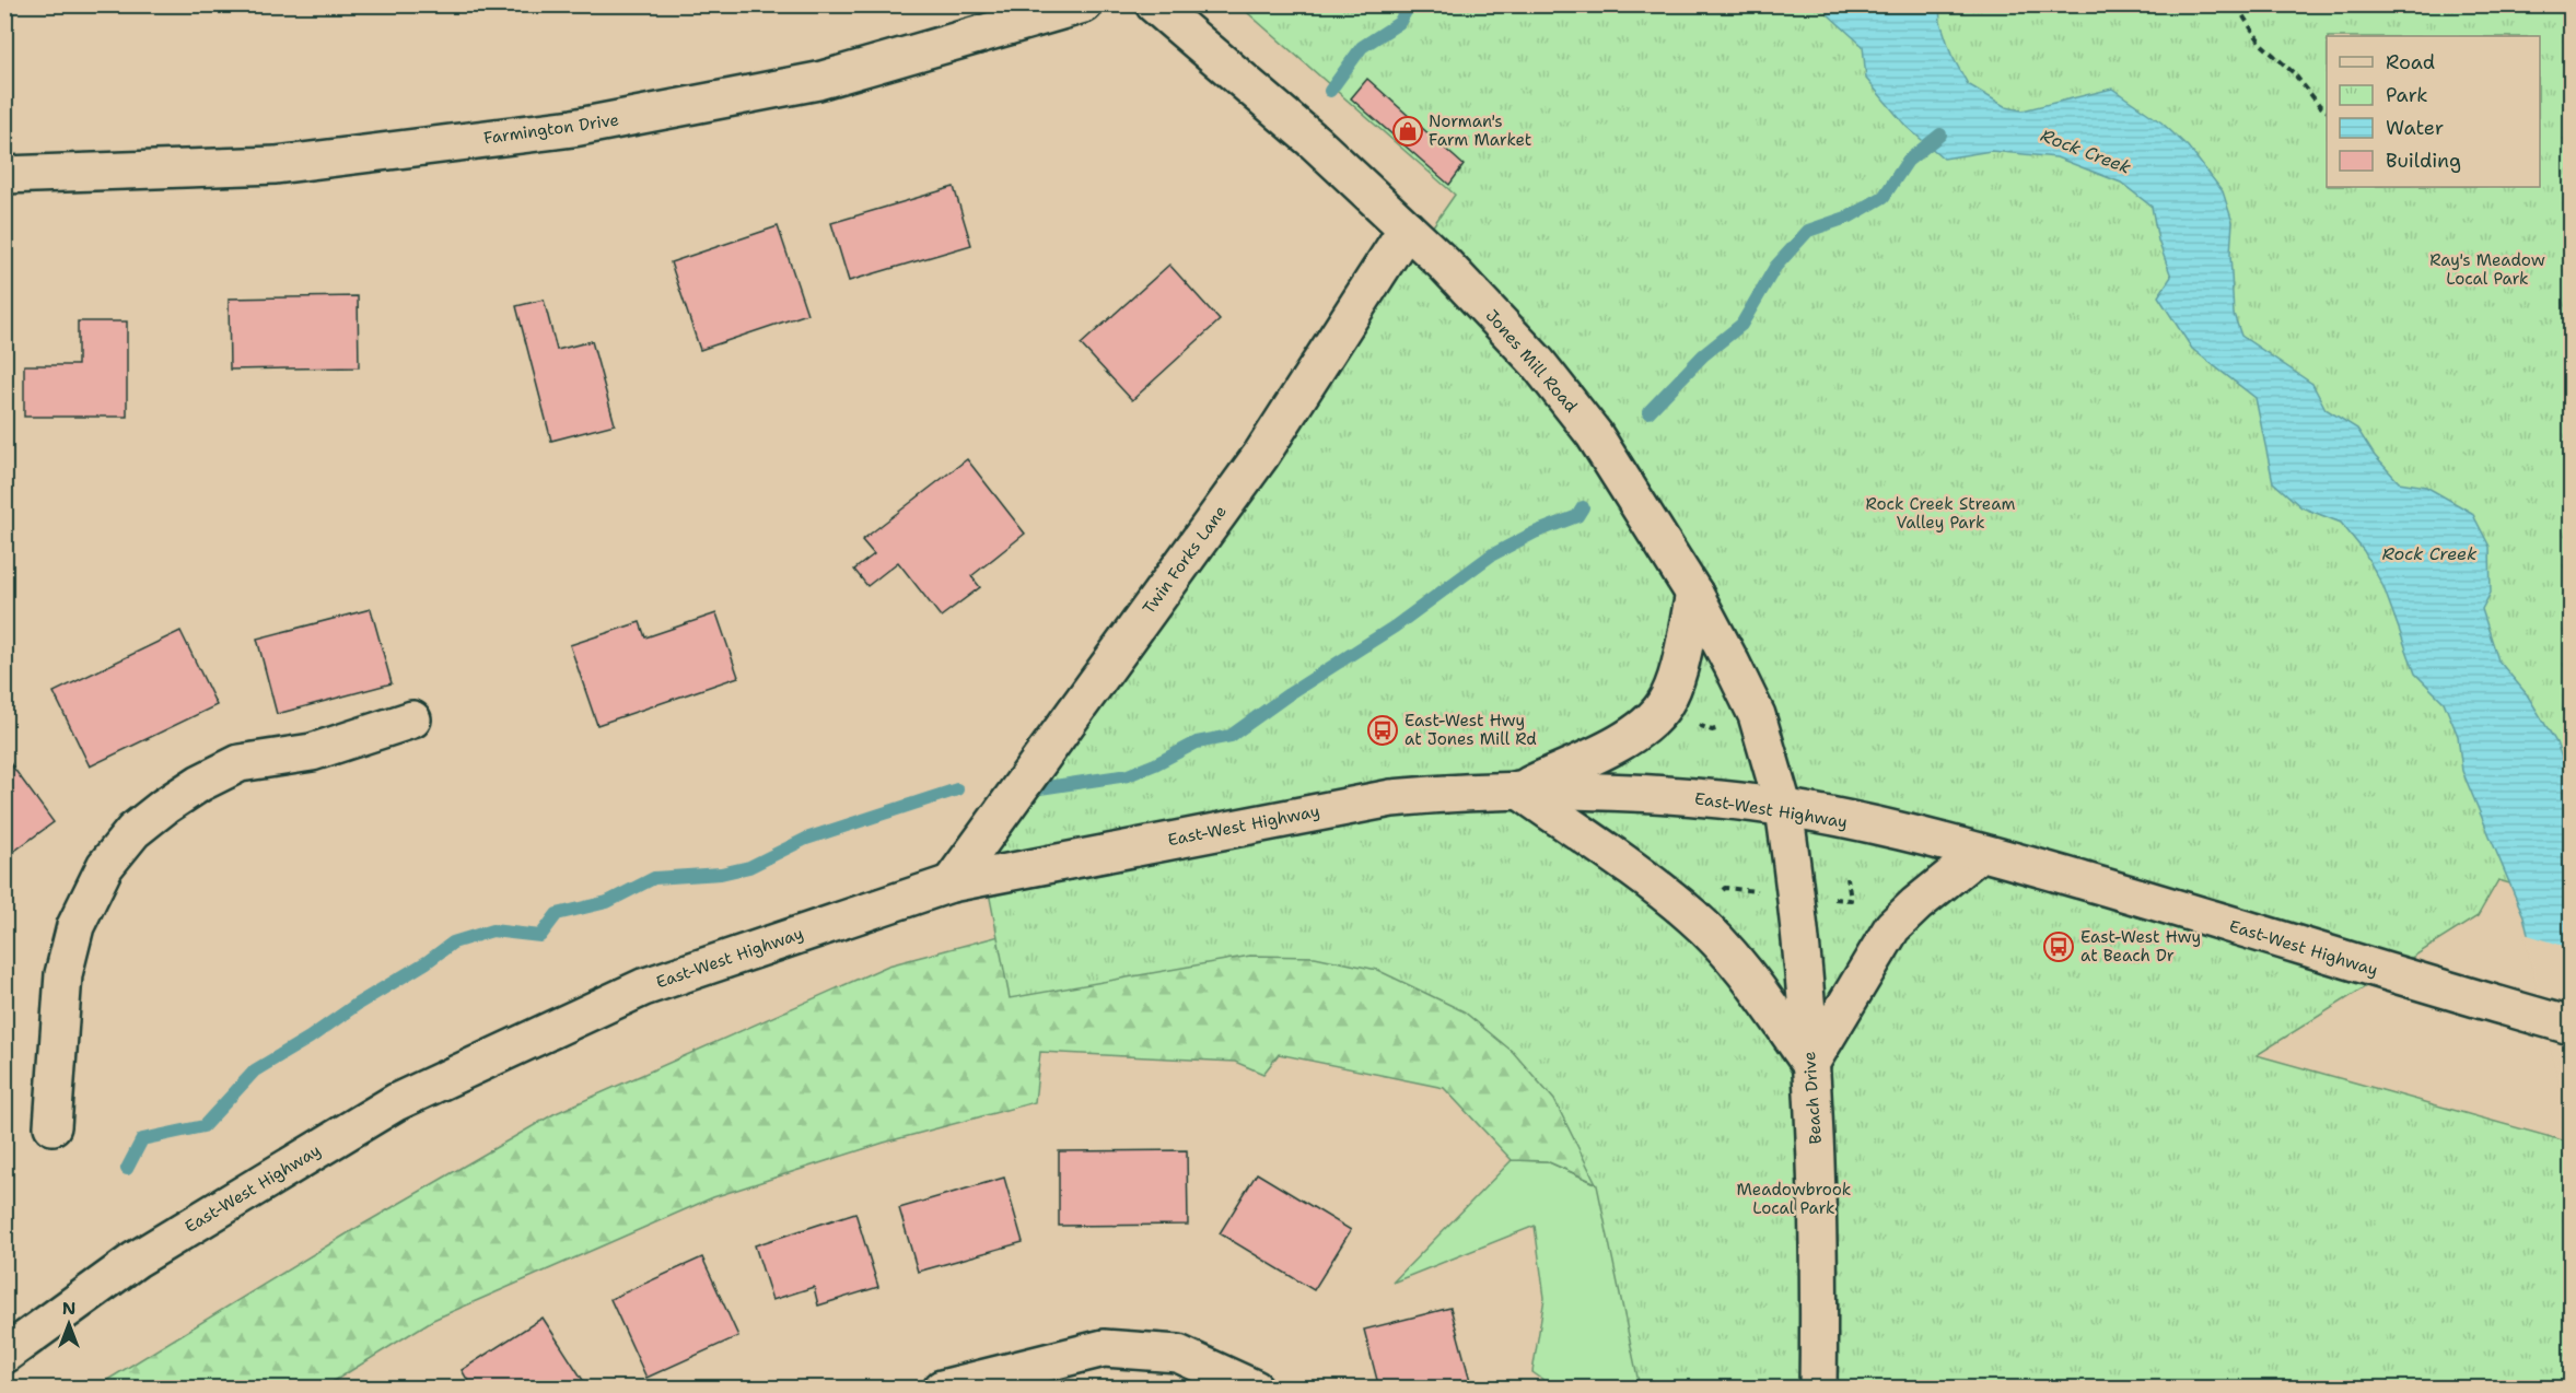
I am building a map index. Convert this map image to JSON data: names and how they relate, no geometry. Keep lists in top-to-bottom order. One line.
{"streets":{"main road":["Farmington Drive","Jones Mill Road","Twin Forks Lane","East-West Highway","Beach Drive"]},"crossings":[["Jones Mill Road","Twin Forks Lane"],["Jones Mill Road","East-West Highway"],["Jones Mill Road","Beach Drive"],["Twin Forks Lane","East-West Highway"],["East-West Highway","Beach Drive"]],"water":["Rock Creek"],"parks":["Ray's Meadow Local Park","Rock Creek Stream Valley Park","Meadowbrook Local Park"],"places":{"shop":["Norman's Farm Market"],"bus stop":["East-West Hwy at Jones Mill Rd","East-West Hwy at Beach Dr"]},"legend":["Road","Park","Water","Building"],"north":"top"}
